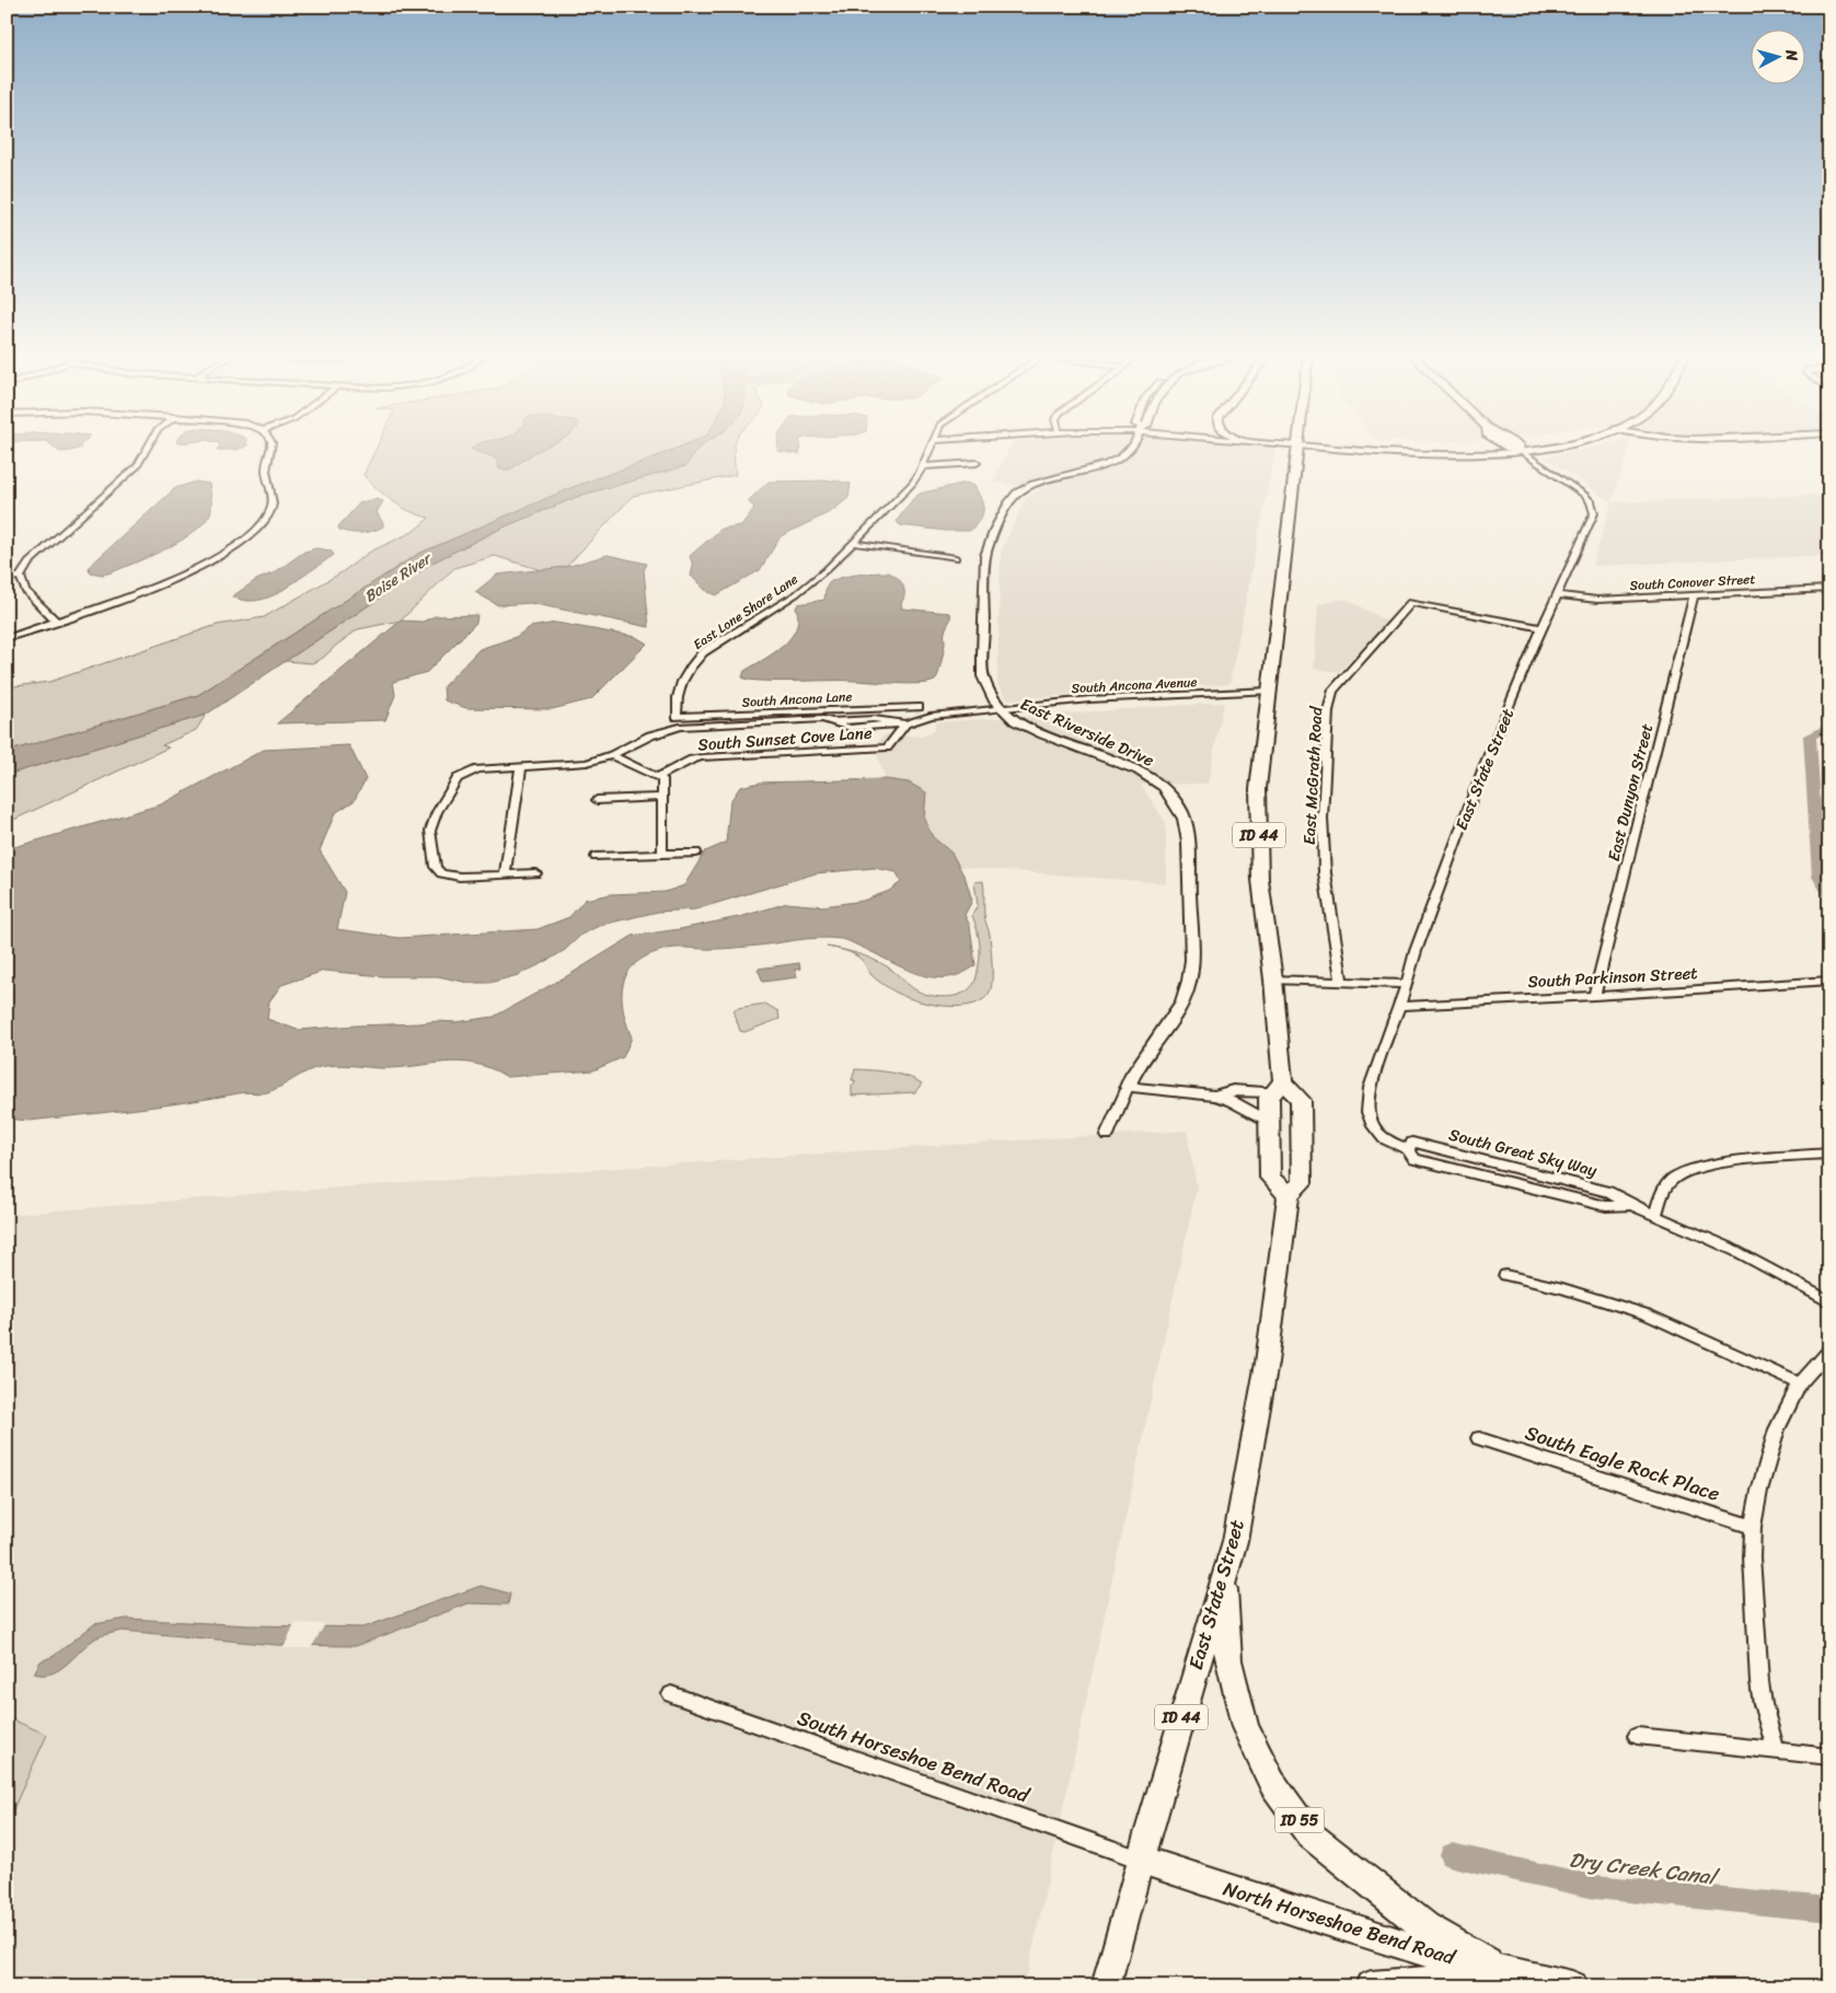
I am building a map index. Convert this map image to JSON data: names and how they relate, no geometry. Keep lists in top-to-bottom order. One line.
{"streets":{"highway":["East State Street","ID 44","ID 55","North Horseshoe Bend Road"],"street":["South Conover Street","East Lone Shore Lane","South Ancona Avenue","South Ancona Lane","East Riverside Drive","South Sunset Cove Lane","East McGrath Road","East Dunyon Street","South Parkinson Street","South Great Sky Way","South Eagle Rock Place","South Horseshoe Bend Road"]},"crossings":[["South Conover Street","East State Street"],["South Conover Street","East Dunyon Street"],["East Lone Shore Lane","South Ancona Lane"],["South Ancona Avenue","East Riverside Drive"],["South Ancona Avenue","South Sunset Cove Lane"],["South Ancona Avenue","ID 44"],["East State Street","East McGrath Road"],["East State Street","ID 44"],["East State Street","South Parkinson Street"],["East State Street","South Great Sky Way"],["East State Street","South Horseshoe Bend Road"],["East State Street","ID 55"],["East State Street","North Horseshoe Bend Road"],["East Dunyon Street","South Parkinson Street"],["South Horseshoe Bend Road","North Horseshoe Bend Road"],["ID 55","North Horseshoe Bend Road"]],"water":["Boise River","Dry Creek Canal"],"north":"right"}
